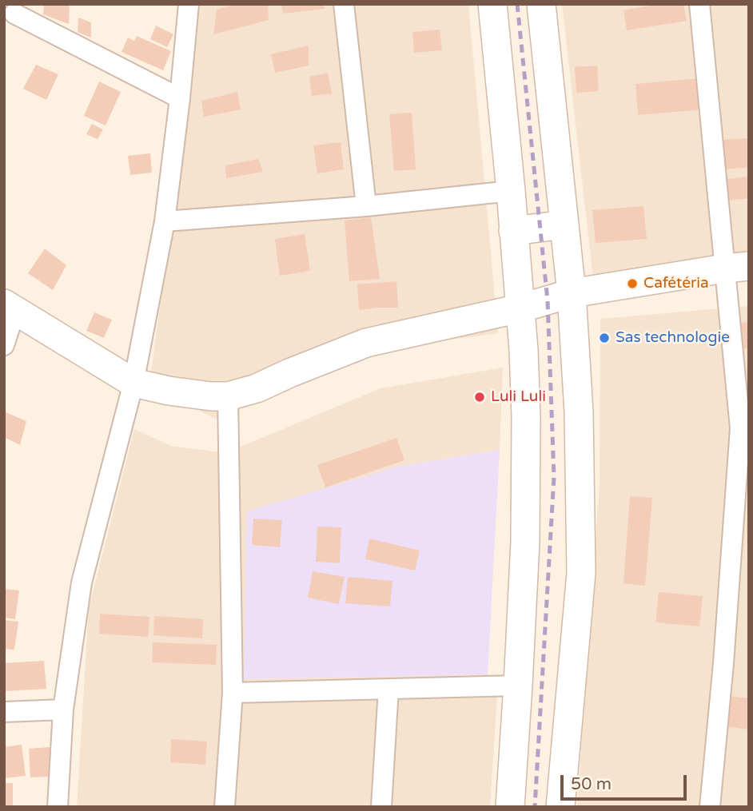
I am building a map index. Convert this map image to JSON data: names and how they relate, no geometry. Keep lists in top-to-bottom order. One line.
{"places":["Cafétéria","Sas technologie","Luli Luli"],"scale_bar":"50 m"}
